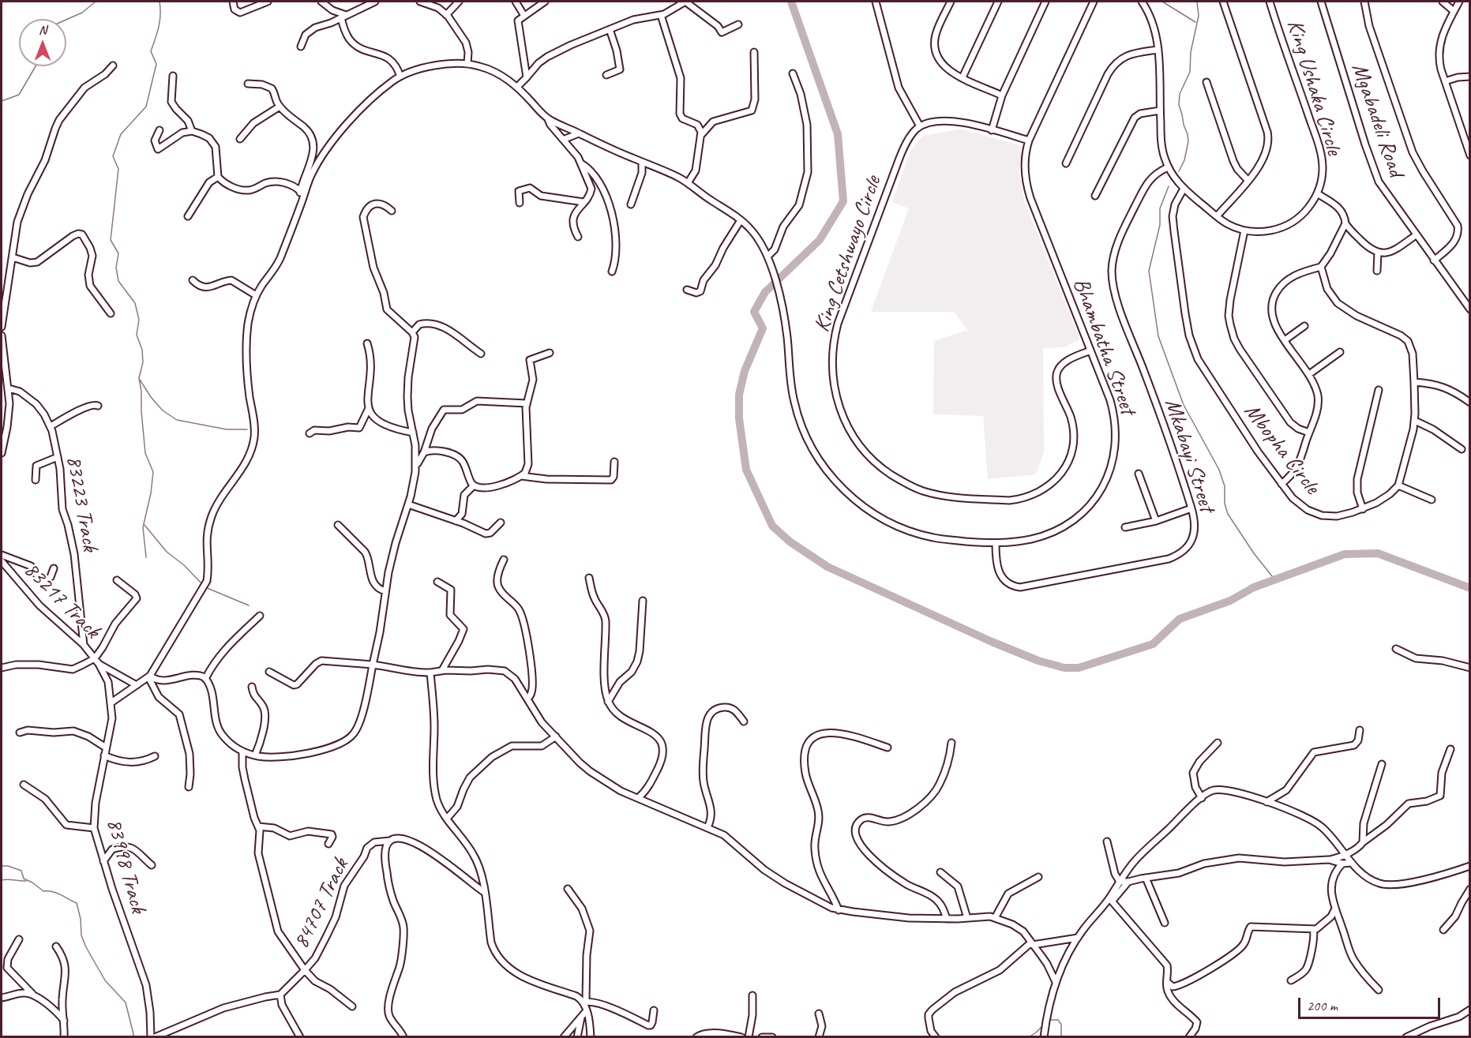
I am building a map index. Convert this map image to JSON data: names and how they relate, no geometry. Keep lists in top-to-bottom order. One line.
{"streets":{"street":["King Ushaka Circle","Mgabadeli Road","King Cetshwayo Circle","Bhambatha Street","Mbopha Circle","Mkabayi Street","83223 Track","83217 Track","83998 Track","84707 Track"]},"crossings":[["King Ushaka Circle","Mbopha Circle"],["King Ushaka Circle","Mkabayi Street"],["King Cetshwayo Circle","Bhambatha Street"],["Bhambatha Street","Mkabayi Street"],["83223 Track","83217 Track"],["83217 Track","83998 Track"]],"scale_bar":"200 m","north":"top"}
